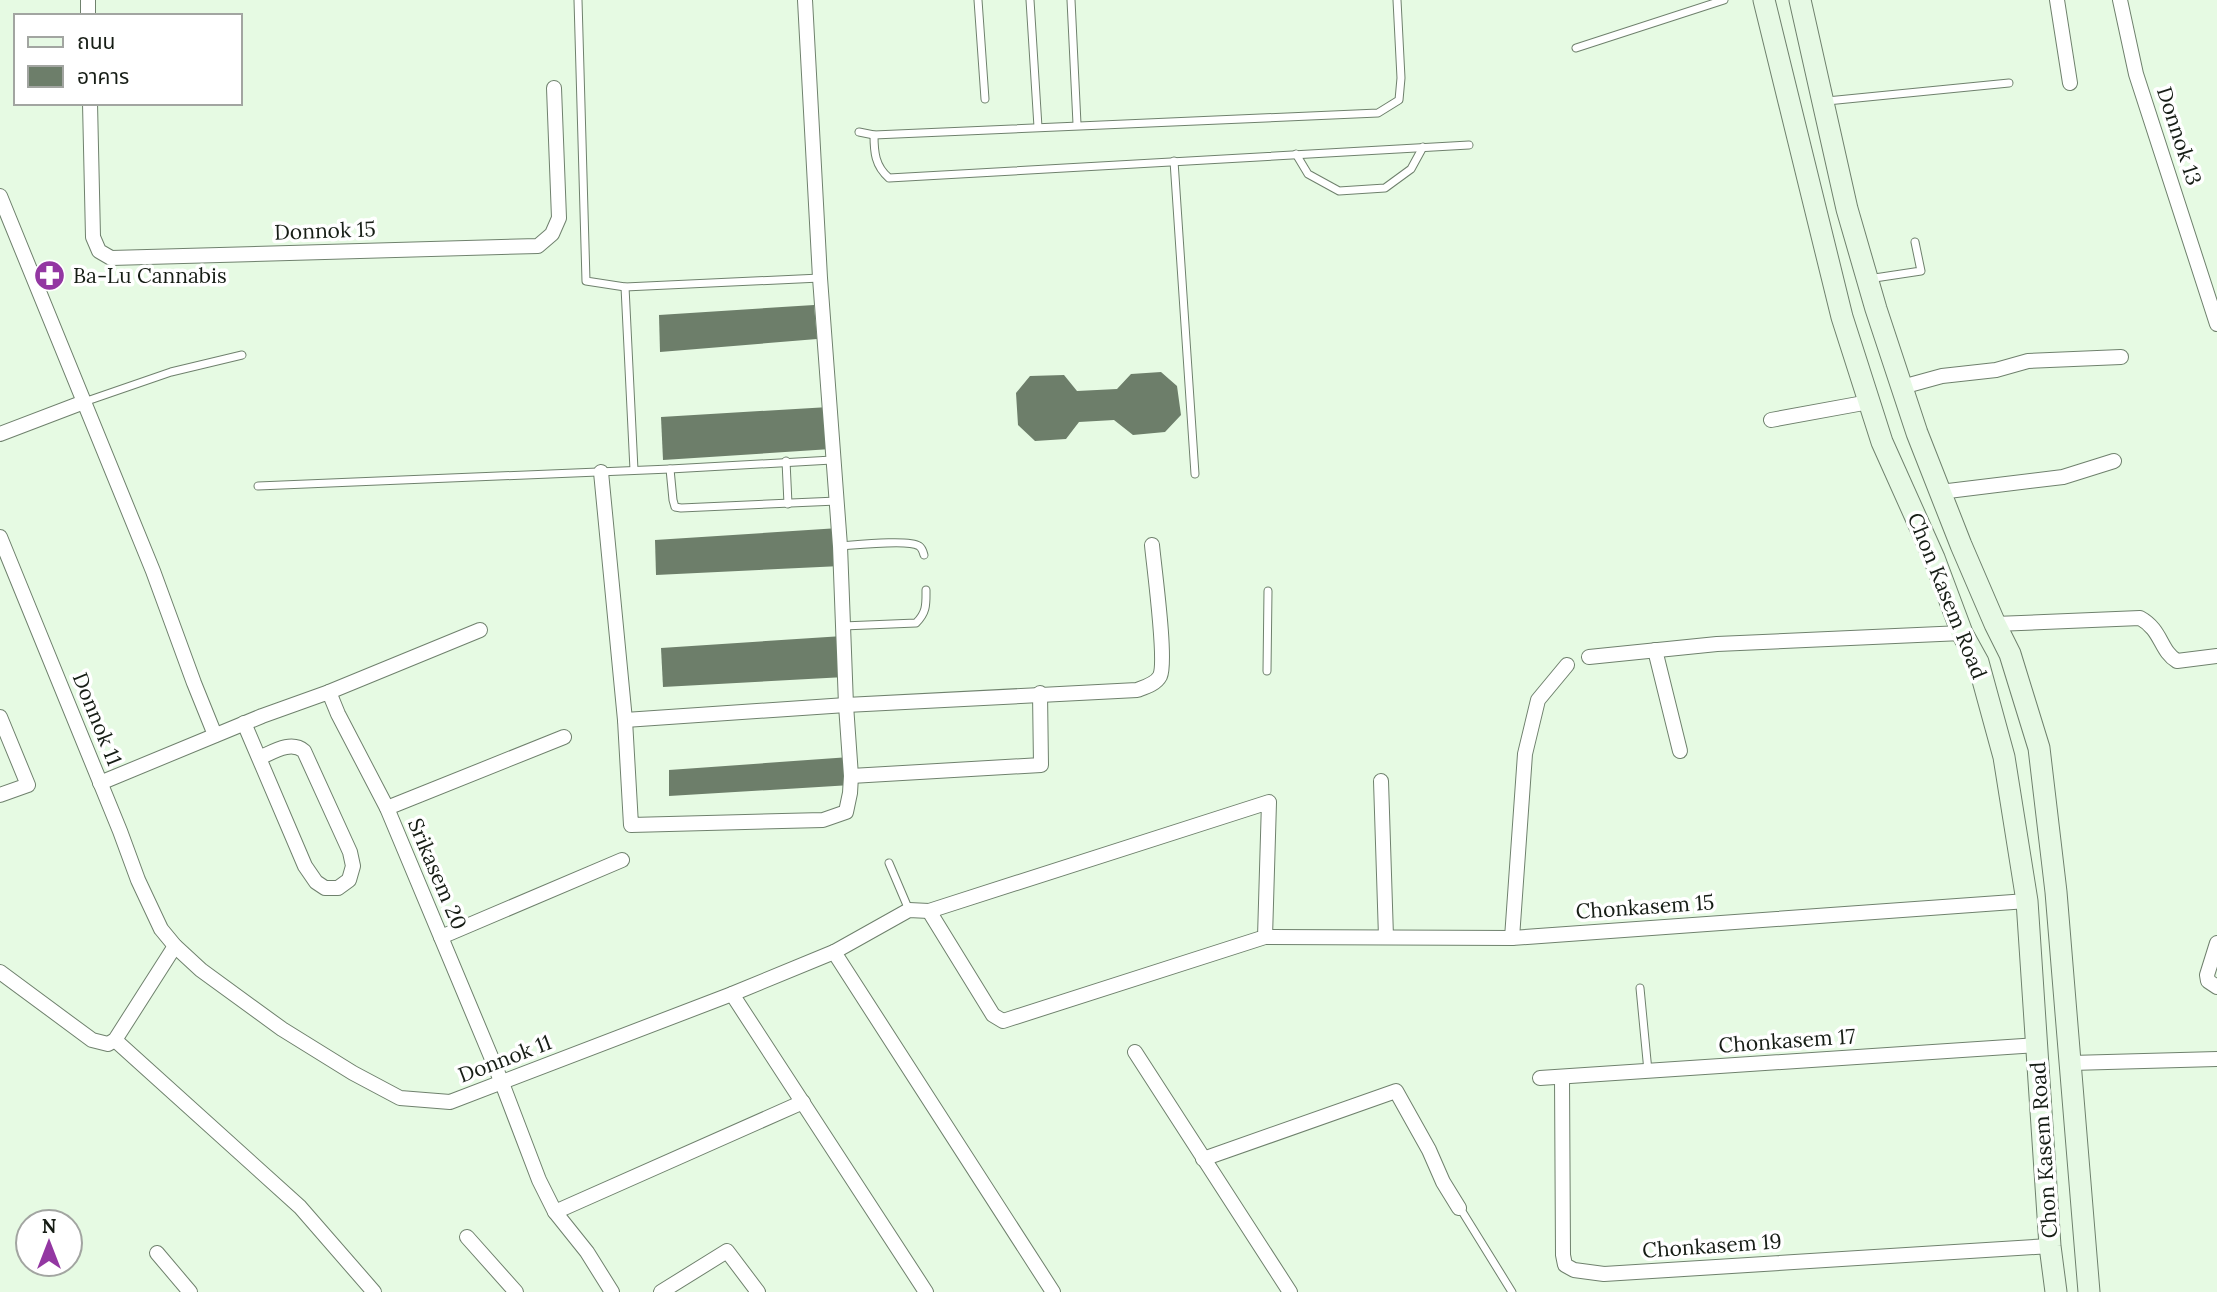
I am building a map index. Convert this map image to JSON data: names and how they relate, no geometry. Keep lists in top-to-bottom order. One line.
{"streets":{"main road":["Chon Kasem Road"],"street":["Donnok 13","Donnok 15","Donnok 11","Srikasem 20","Chonkasem 15","Chonkasem 17","Chonkasem 19"]},"crossings":[["Chon Kasem Road","Chonkasem 15"],["Chon Kasem Road","Chonkasem 17"],["Chon Kasem Road","Chonkasem 19"],["Donnok 11","Srikasem 20"],["Chonkasem 17","Chonkasem 19"]],"places":{"pharmacy":["Ba-Lu Cannabis"]},"legend":["ถนน","อาคาร"],"north":"top"}
